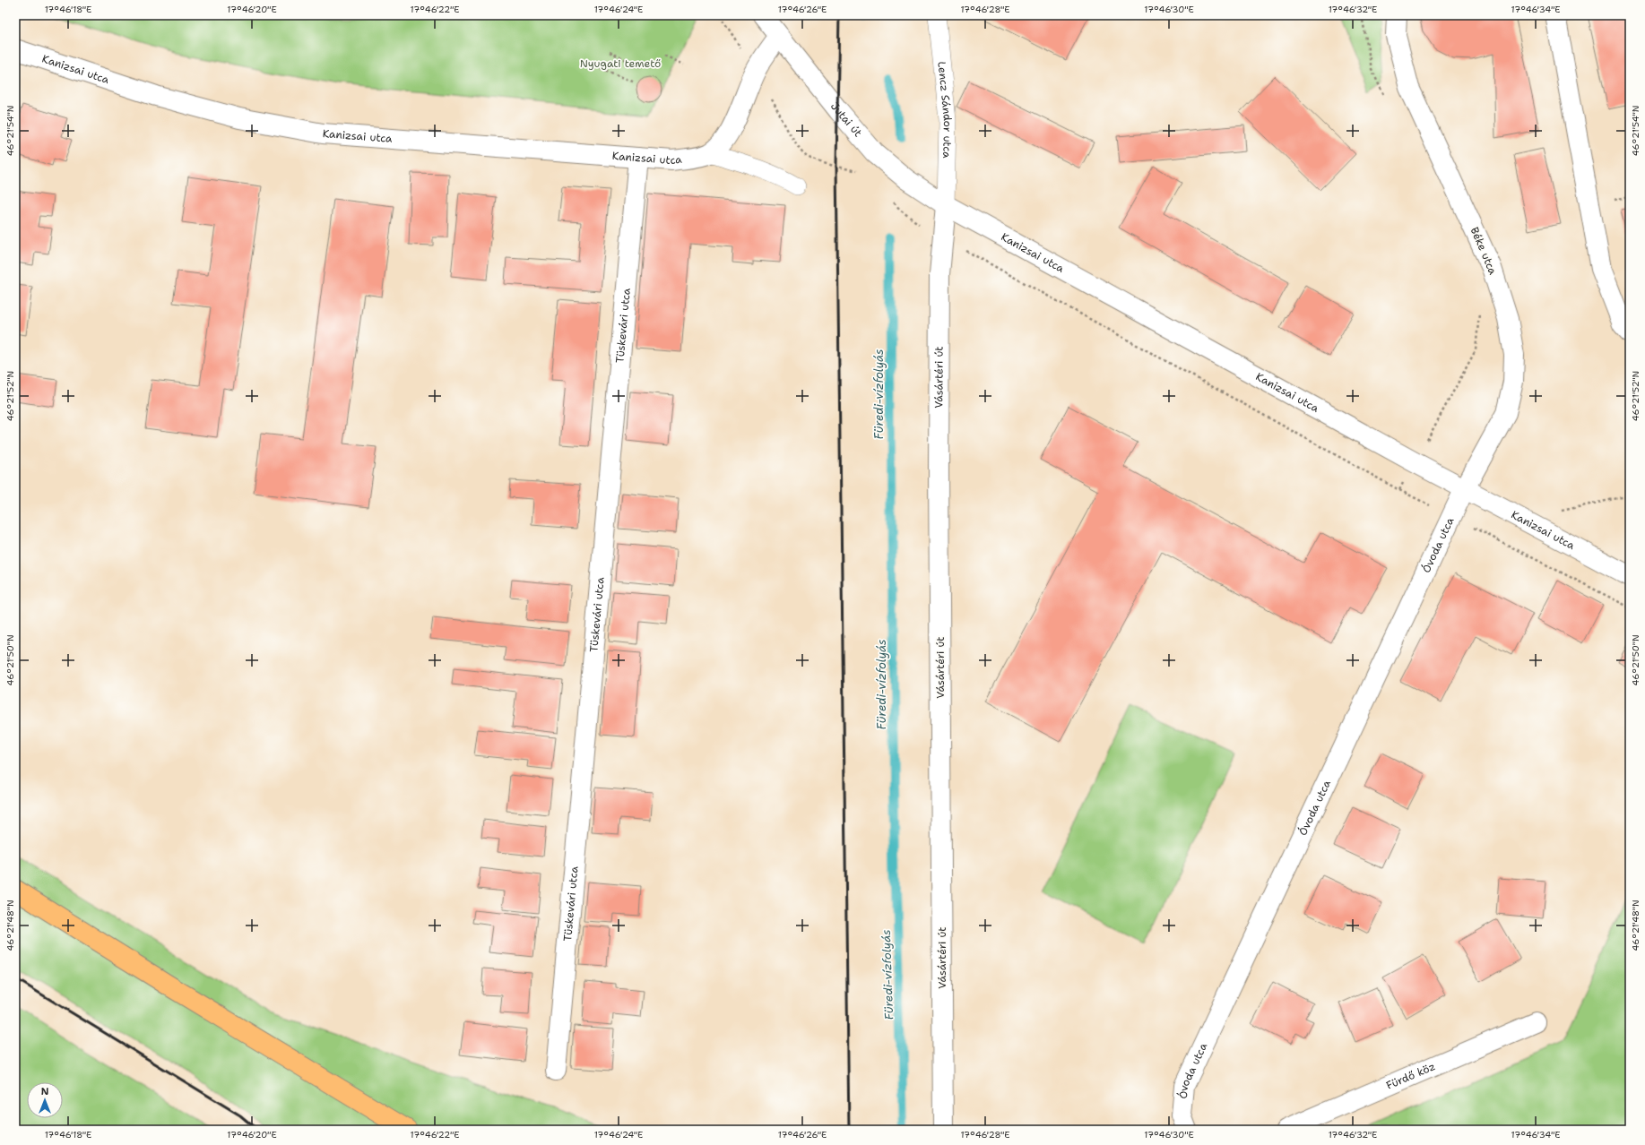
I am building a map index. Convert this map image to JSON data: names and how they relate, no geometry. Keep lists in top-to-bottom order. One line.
{"streets":{"street":["Kanizsai utca","Jutai út","Béke utca","Tüskevári utca","Vásártéri út","Óvoda utca","Fürdő köz"],"lane":["Lencz Sándor utca"]},"crossings":[["Kanizsai utca","Lencz Sándor utca"],["Kanizsai utca","Jutai út"],["Kanizsai utca","Béke utca"],["Kanizsai utca","Tüskevári utca"],["Kanizsai utca","Vásártéri út"],["Kanizsai utca","Óvoda utca"],["Lencz Sándor utca","Jutai út"],["Lencz Sándor utca","Vásártéri út"],["Jutai út","Vásártéri út"],["Béke utca","Óvoda utca"]],"water":["Füredi-vízfolyás"],"parks":["Nyugati temető"],"north":"top","coordinates":["17°46'18\"E","17°46'20\"E","17°46'22\"E","17°46'24\"E","17°46'26\"E","17°46'28\"E","17°46'30\"E","17°46'32\"E","17°46'34\"E","46°21'54\"N","46°21'52\"N","46°21'50\"N","46°21'48\"N"]}
